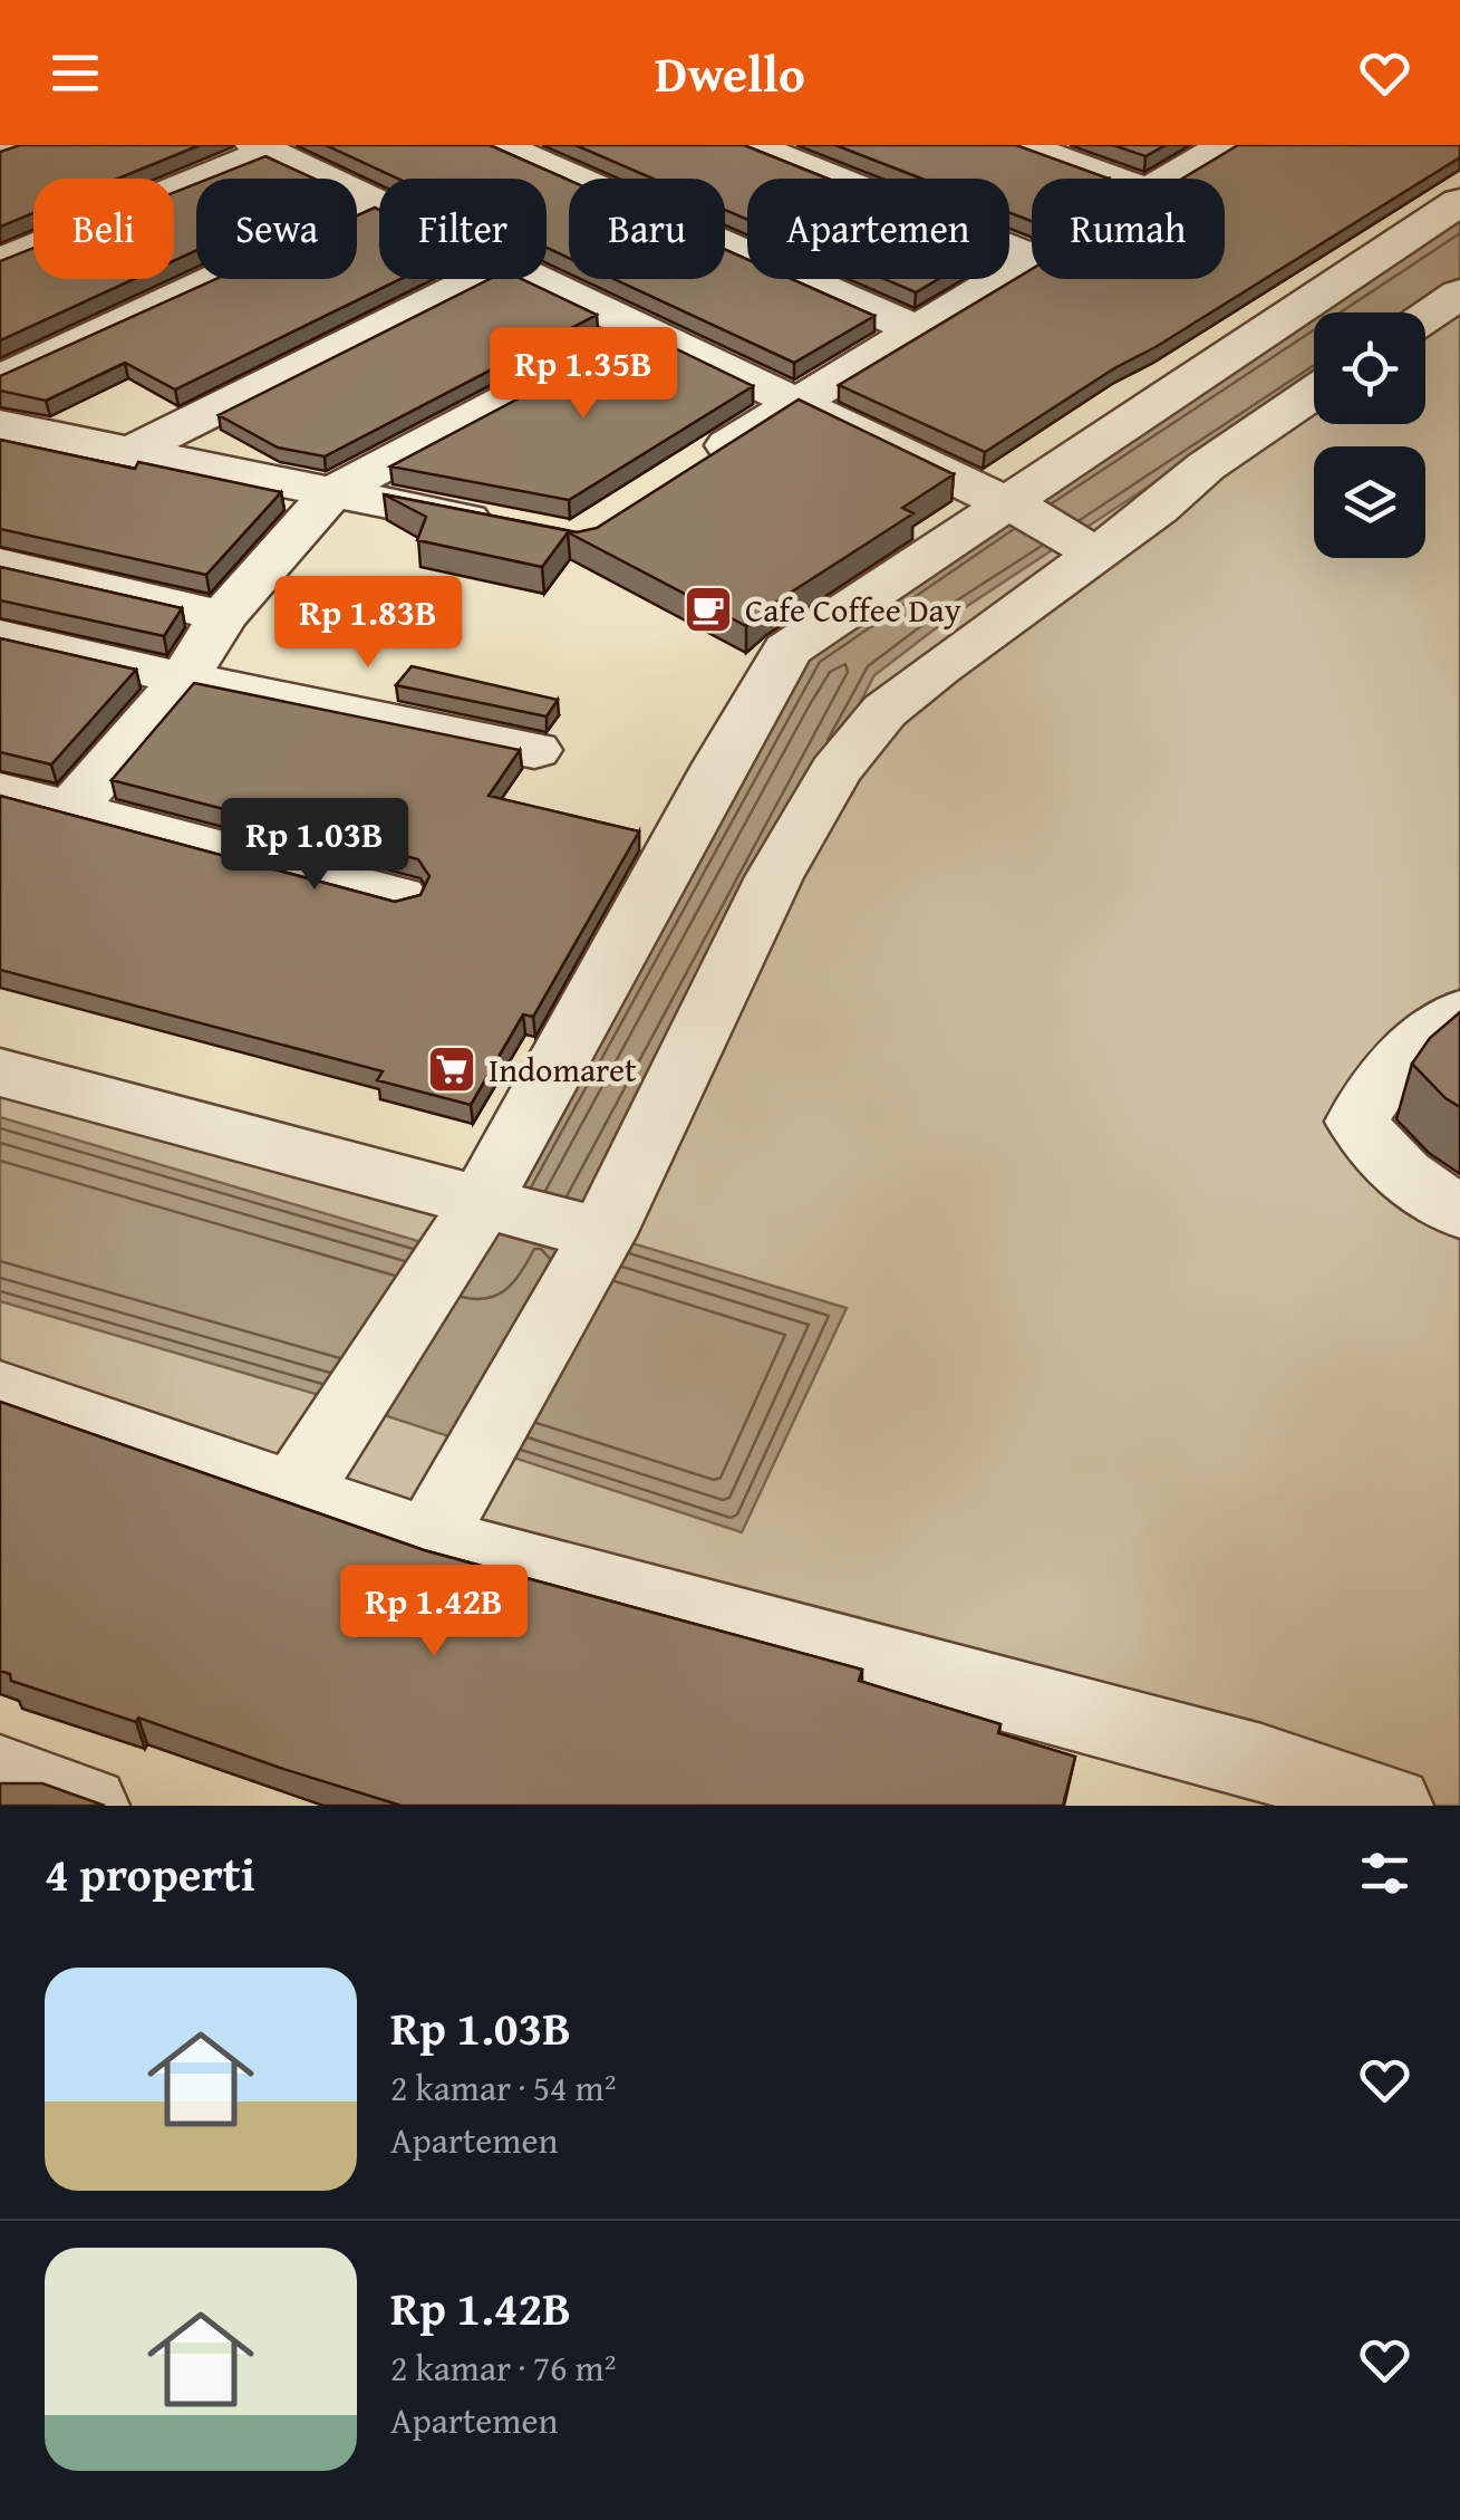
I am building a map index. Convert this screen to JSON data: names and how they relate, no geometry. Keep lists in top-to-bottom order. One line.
{"places":{"cafe":["Cafe Coffee Day"],"supermarket":["Indomaret"]},"page":{"header":"Dwello","chip":["Beli","Sewa","Filter","Baru","Apartemen","Rumah"],"price":["Rp 1.35B","Rp 1.83B","Rp 1.03B","Rp 1.42B"],"heading":"4 properti","list":[{"name":"Rp 1.03B","note":"2 kamar · 54 m² · Apartemen"},{"name":"Rp 1.42B","note":"2 kamar · 76 m² · Apartemen"}]}}
